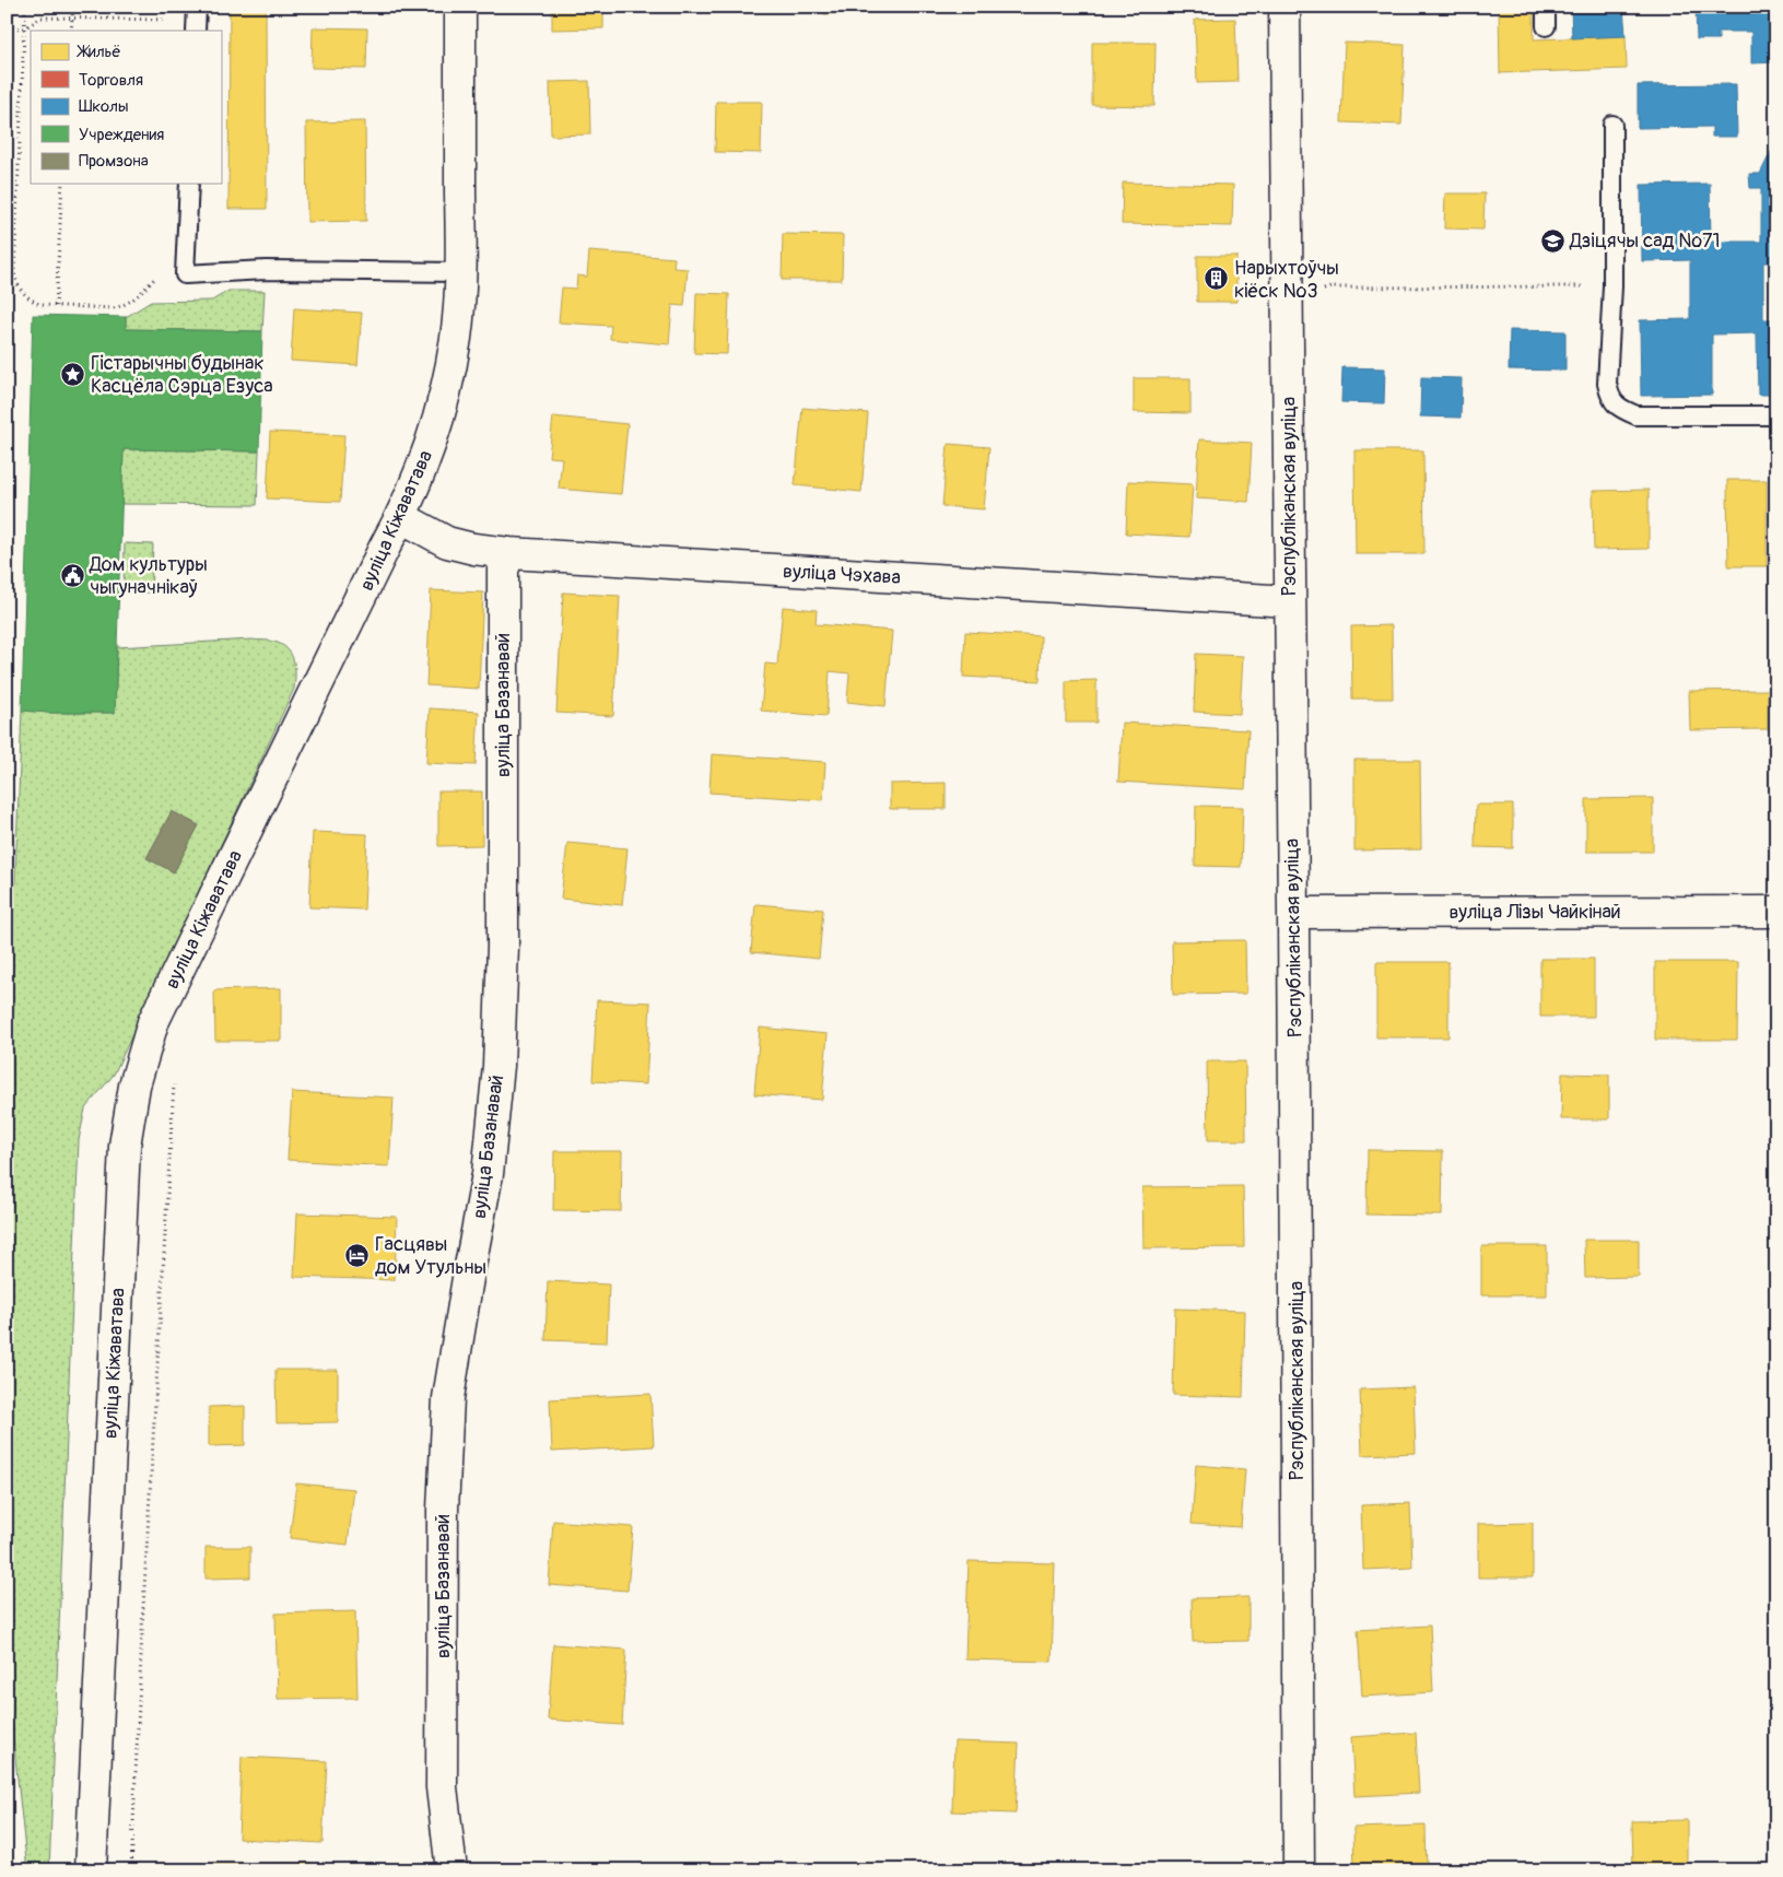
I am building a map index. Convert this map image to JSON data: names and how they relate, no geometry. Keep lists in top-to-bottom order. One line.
{"streets":{"street":["Рэспубліканская вуліца","вуліца Кіжаватава","вуліца Чэхава","вуліца Базанавай","вуліца Лізы Чайкінай"]},"crossings":[["Рэспубліканская вуліца","вуліца Чэхава"],["Рэспубліканская вуліца","вуліца Лізы Чайкінай"],["вуліца Кіжаватава","вуліца Чэхава"],["вуліца Чэхава","вуліца Базанавай"]],"places":{"school or university":["Дзіцячы сад №71"],"building":["Нарыхтоўчы кіёск №3"],"place":["Гістарычны будынак Касцёла Сэрца Езуса"],"public building":["Дом культуры чыгуначнікаў"],"hotel":["Гасцявы дом Утульны"]},"legend":["Жильё","Торговля","Школы","Учреждения","Промзона"]}
